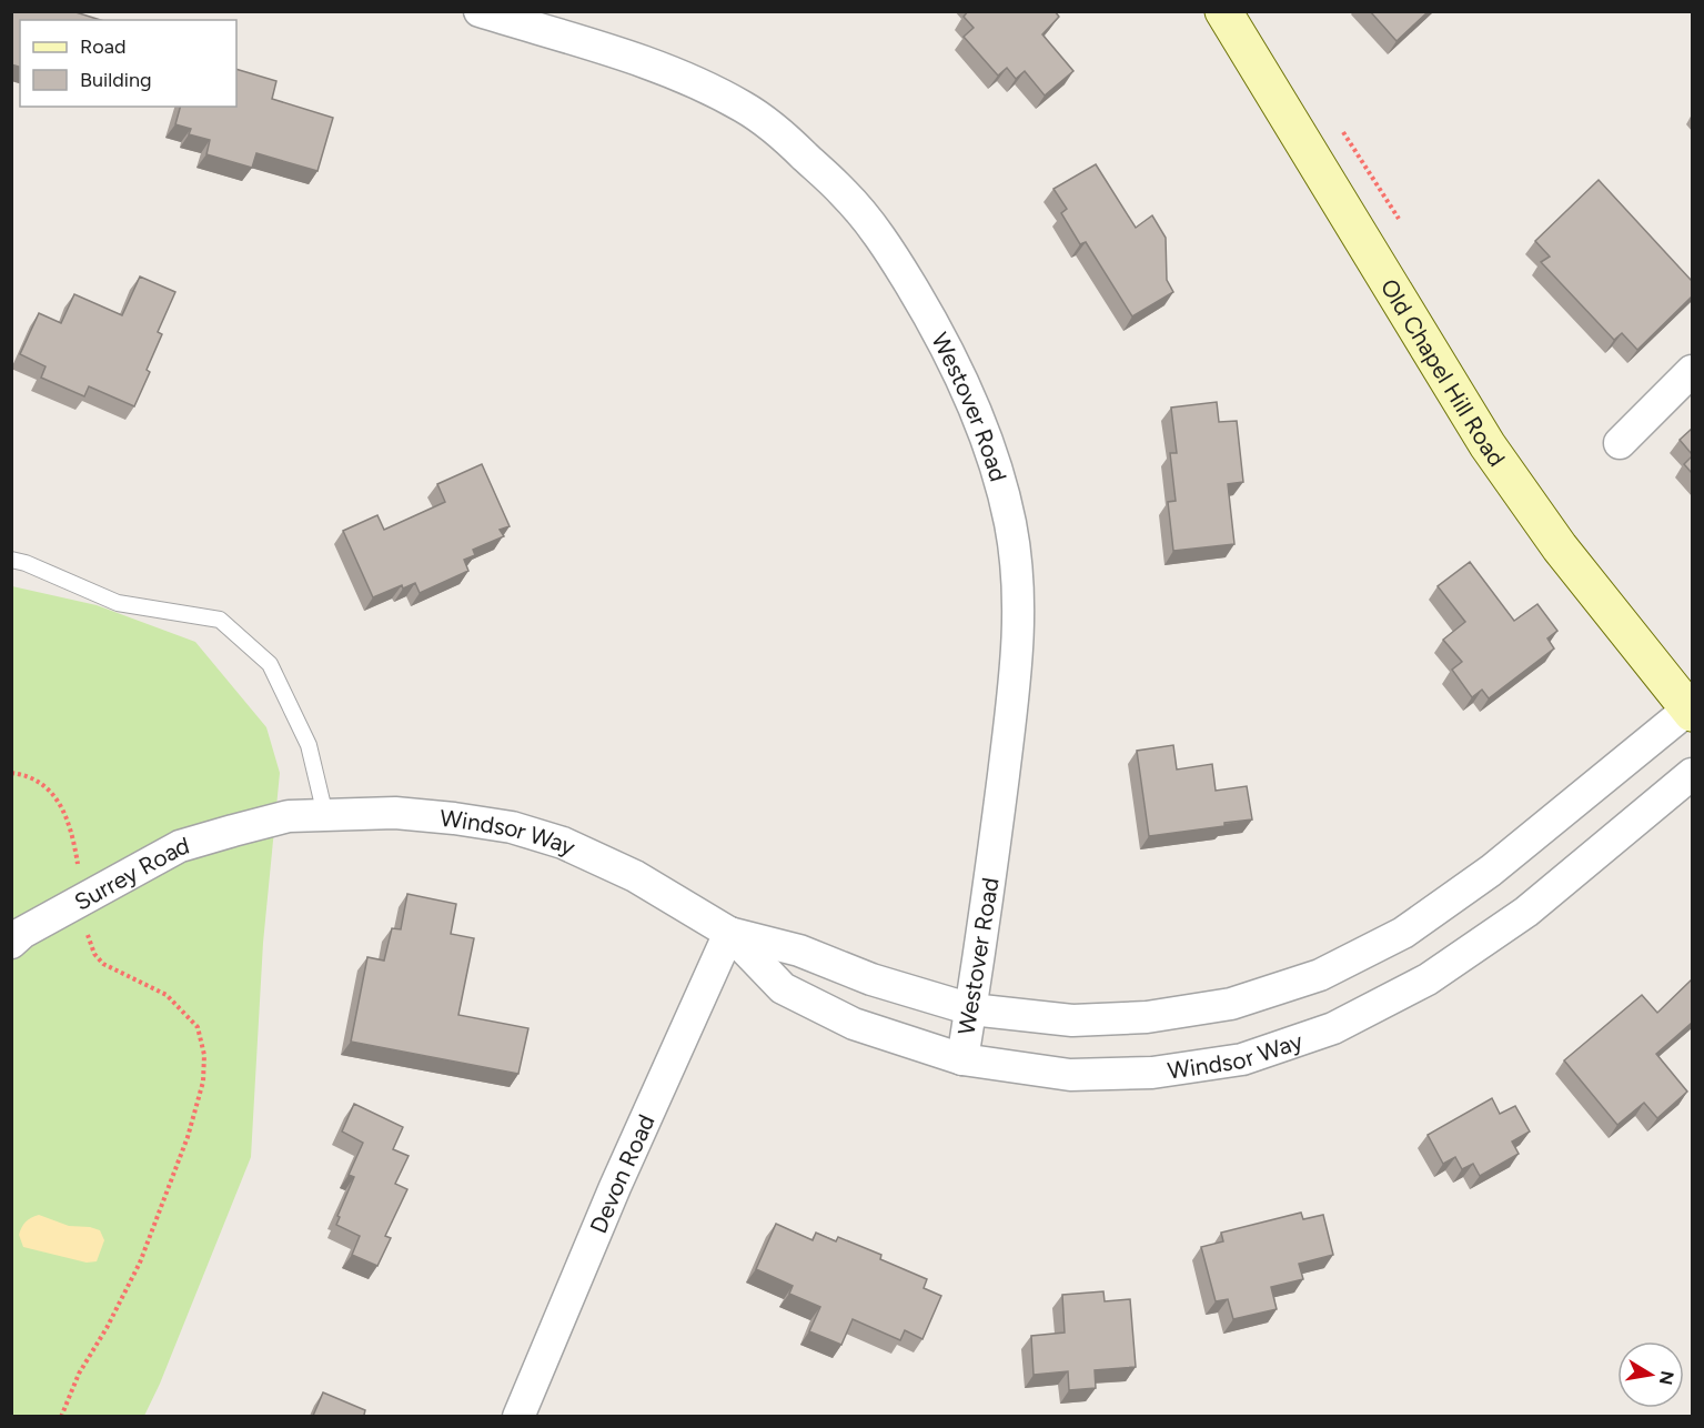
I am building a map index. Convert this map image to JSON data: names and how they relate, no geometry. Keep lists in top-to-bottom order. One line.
{"streets":{"street":["Old Chapel Hill Road","Westover Road","Windsor Way","Surrey Road","Devon Road"]},"crossings":[["Old Chapel Hill Road","Windsor Way"],["Westover Road","Windsor Way"],["Windsor Way","Surrey Road"],["Windsor Way","Devon Road"]],"legend":["Road","Building"],"north":"right"}
